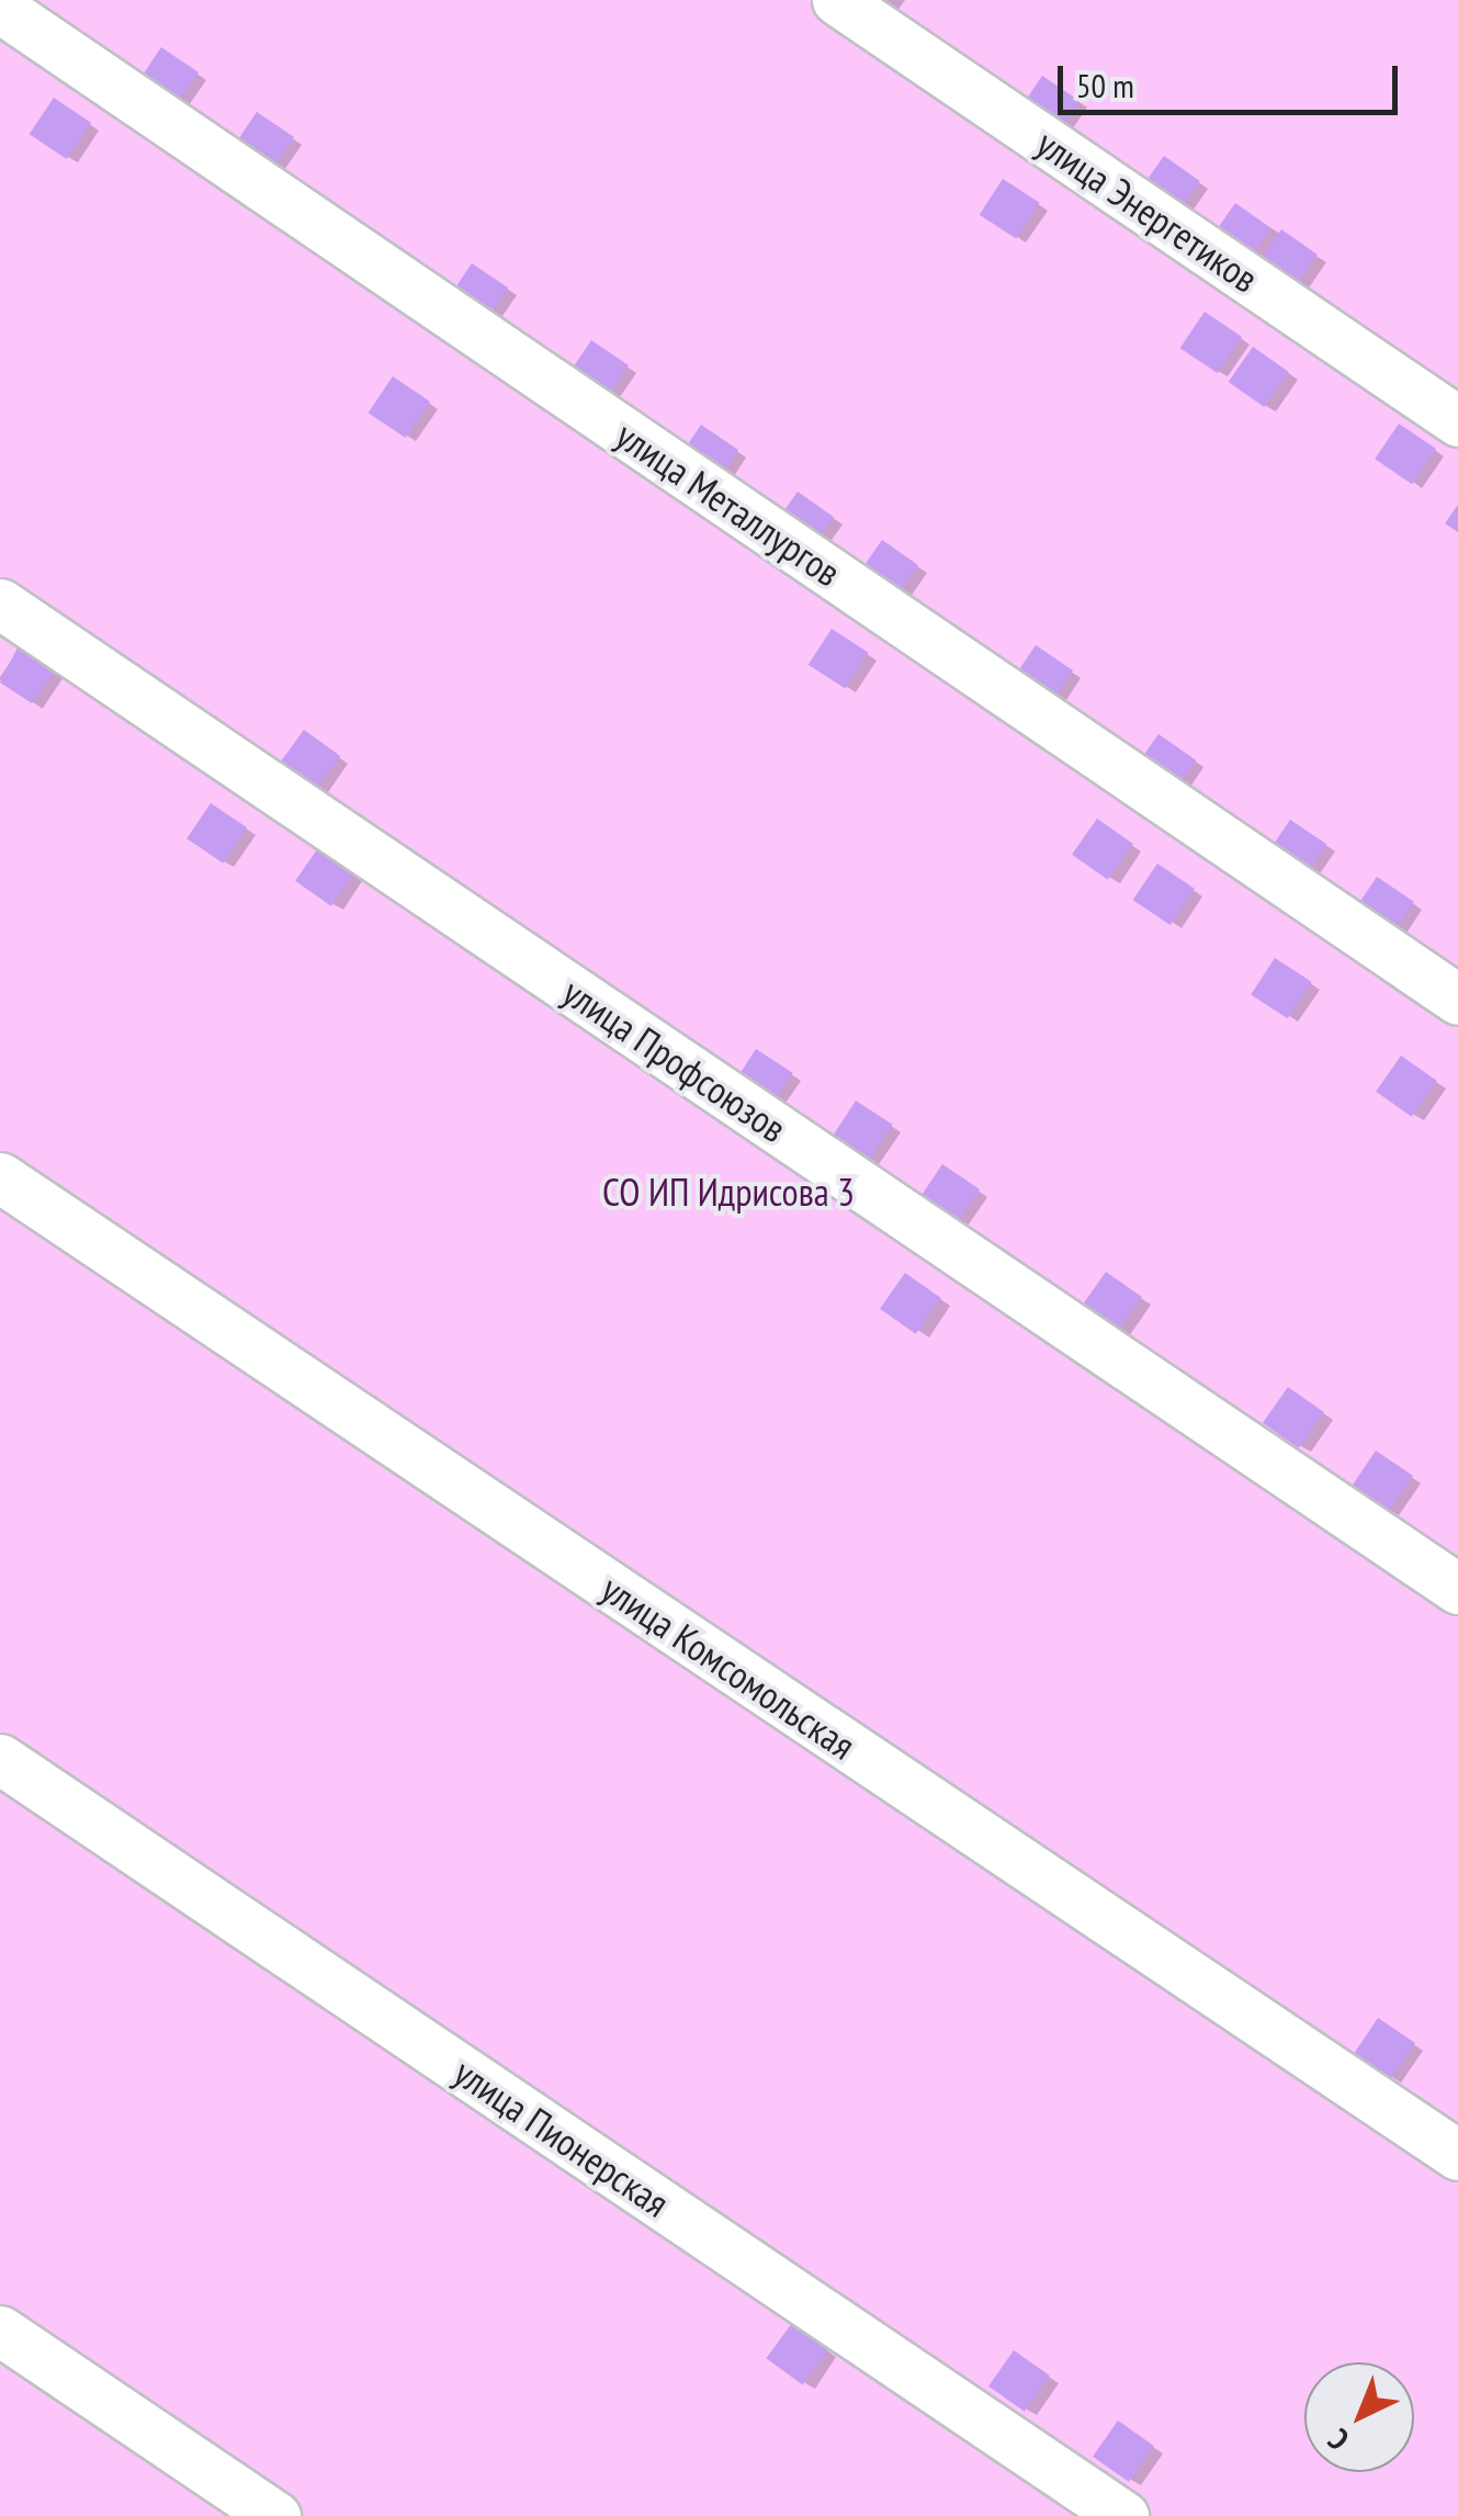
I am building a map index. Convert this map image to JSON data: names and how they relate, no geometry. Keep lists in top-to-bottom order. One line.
{"streets":{"street":["улица Энергетиков","улица Металлургов","улица Профсоюзов","улица Комсомольская","улица Пионерская"]},"parks":["СО ИП Идрисова 3"],"scale_bar":"50 m","north":"bottom left"}
